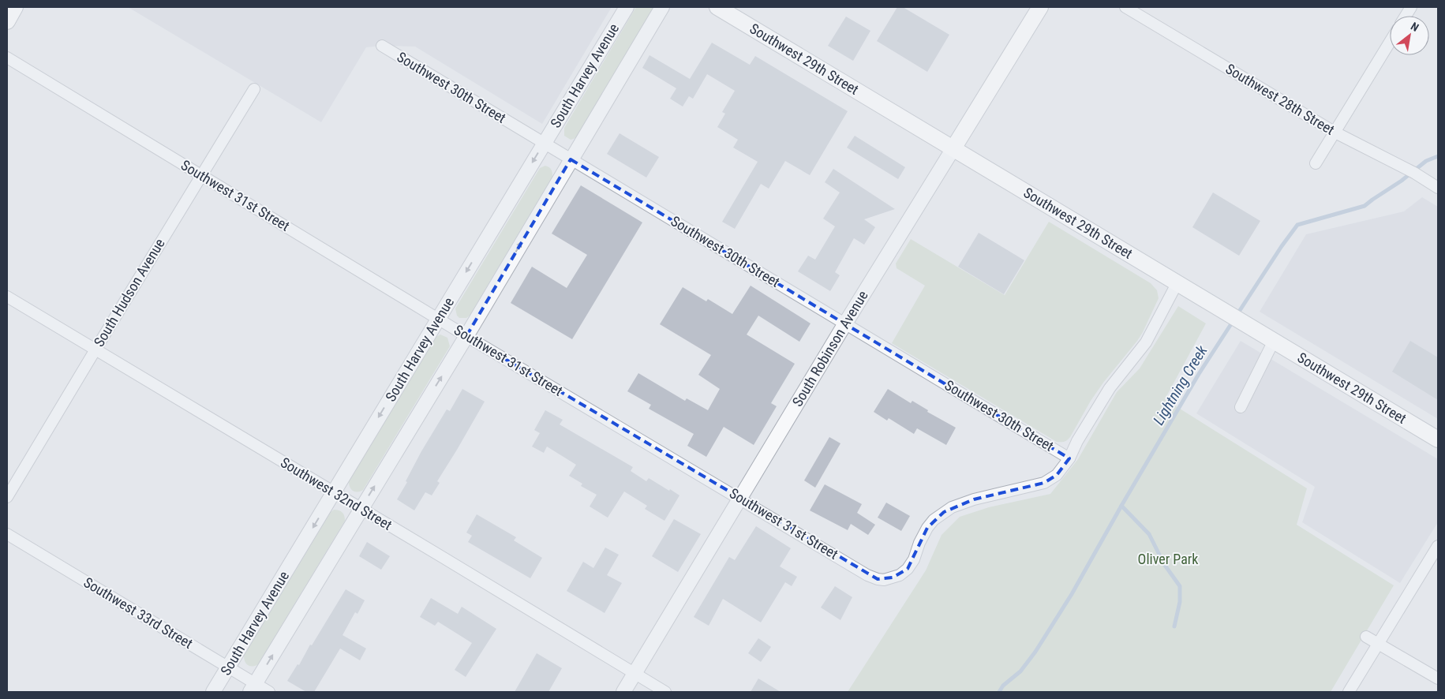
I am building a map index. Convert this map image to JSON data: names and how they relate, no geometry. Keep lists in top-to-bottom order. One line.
{"streets":{"main road":["Southwest 29th Street","South Robinson Avenue"],"street":["South Harvey Avenue","Southwest 30th Street","Southwest 28th Street","Southwest 31st Street","South Hudson Avenue","Southwest 32nd Street","Southwest 33rd Street"]},"crossings":[["Southwest 29th Street","South Robinson Avenue"],["South Harvey Avenue","Southwest 30th Street"],["South Harvey Avenue","Southwest 31st Street"],["South Harvey Avenue","Southwest 32nd Street"],["South Harvey Avenue","Southwest 33rd Street"],["Southwest 30th Street","Southwest 31st Street"],["Southwest 30th Street","South Robinson Avenue"],["Southwest 31st Street","South Hudson Avenue"],["Southwest 31st Street","South Robinson Avenue"],["South Hudson Avenue","Southwest 32nd Street"],["South Robinson Avenue","Southwest 32nd Street"]],"water":["Lightning Creek"],"parks":["Oliver Park"],"north":"top right"}
